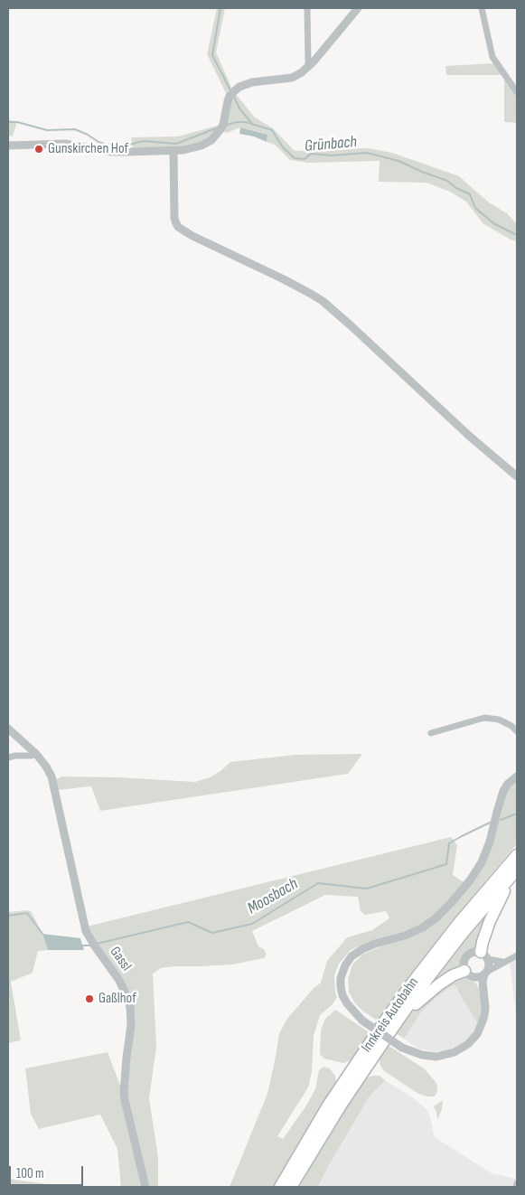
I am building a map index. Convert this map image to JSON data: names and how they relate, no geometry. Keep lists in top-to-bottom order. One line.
{"streets":{"highway":["Innkreis Autobahn"],"street":["Gassl"]},"water":["Grünbach","Moosbach"],"places":["Gunskirchen Hof","Gaßlhof"],"scale_bar":"100 m"}
